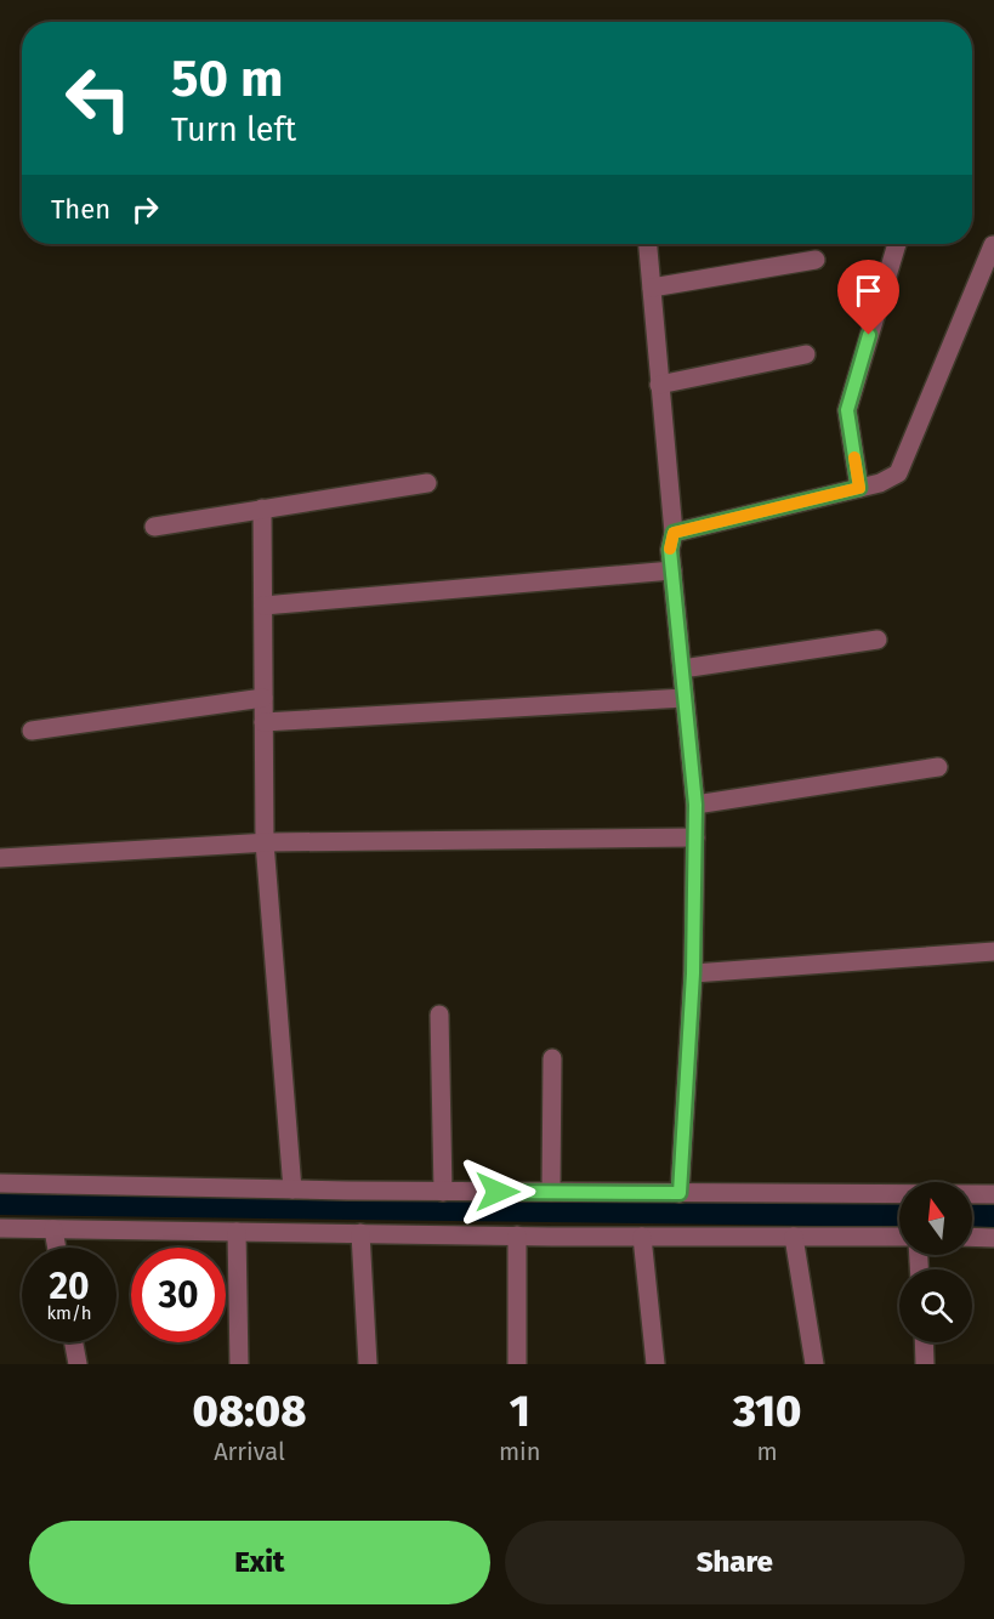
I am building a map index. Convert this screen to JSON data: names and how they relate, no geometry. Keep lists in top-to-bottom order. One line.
{"north":"top","page":{"turn":["50 m","Turn left"],"then":"Then","speed":"20 km/h","limit":"30","eta":["08:08","Arrival","1","min","310","m"],"buttons":["Exit","Share"]}}
